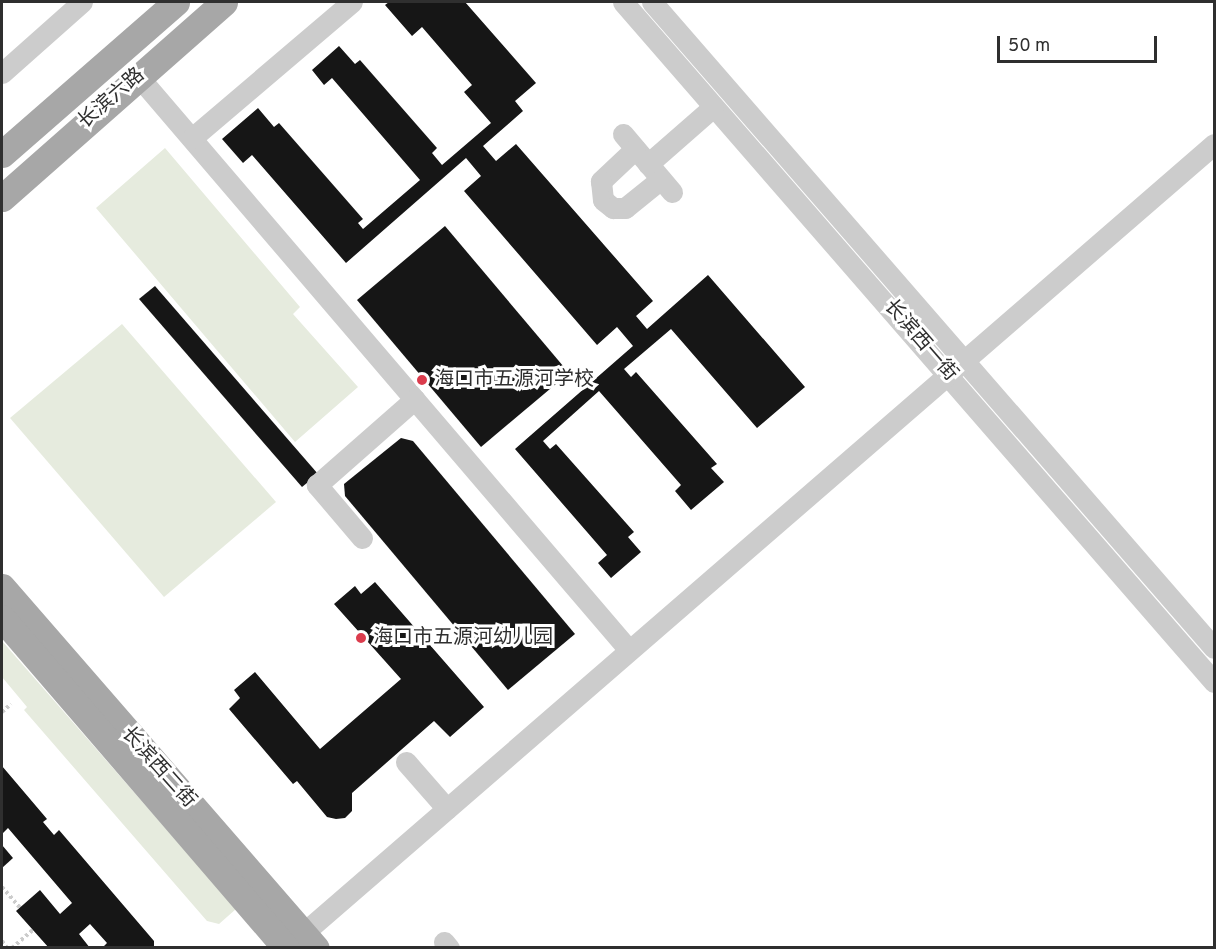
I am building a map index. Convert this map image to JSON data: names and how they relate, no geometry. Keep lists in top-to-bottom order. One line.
{"streets":{"main road":["长滨六路","长滨西二街"],"street":["长滨西一街"]},"places":["海口市五源河学校","海口市五源河幼儿园"],"scale_bar":"50 m"}
